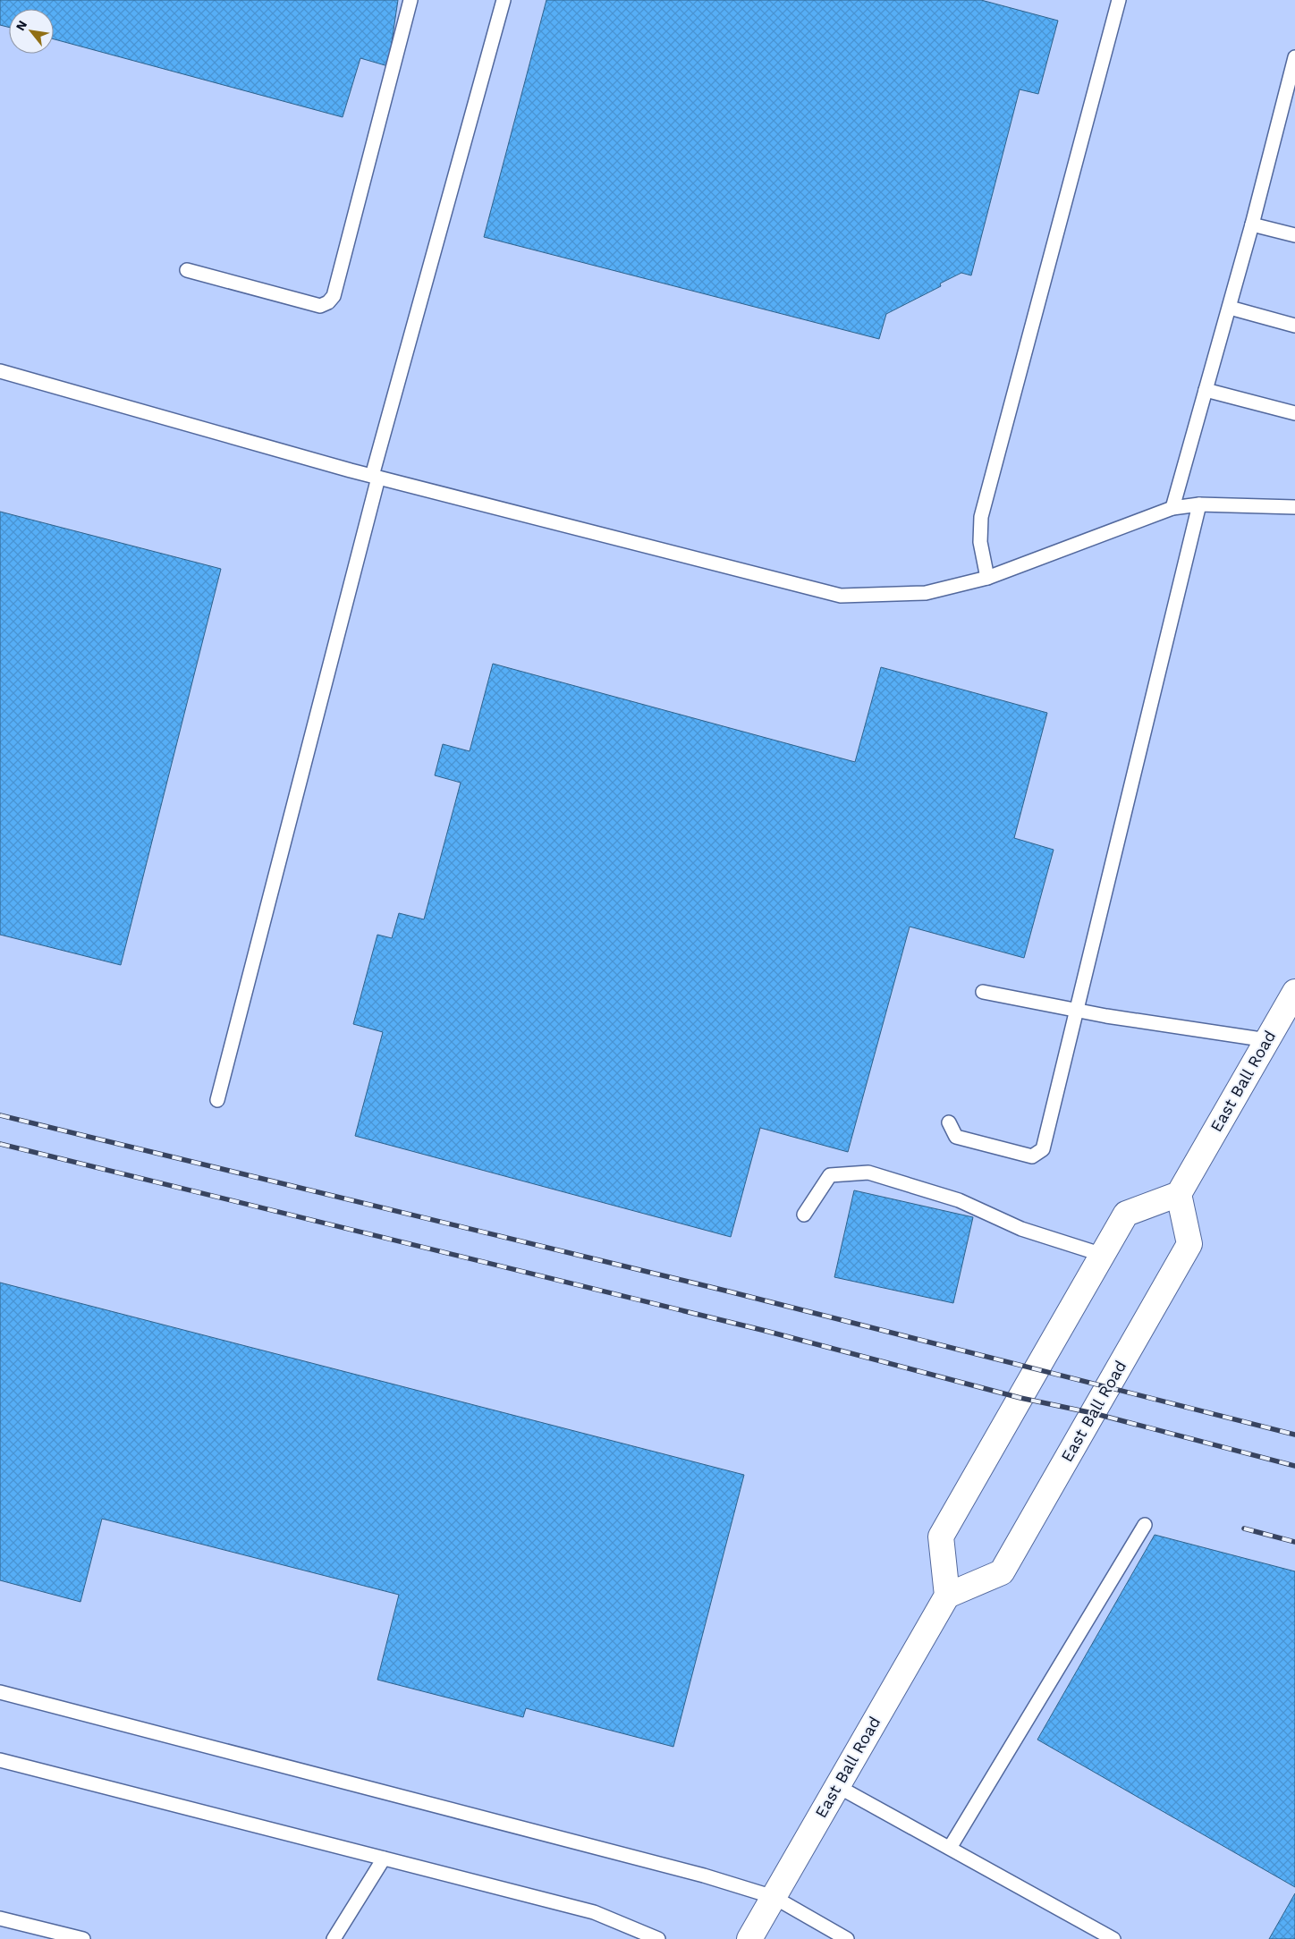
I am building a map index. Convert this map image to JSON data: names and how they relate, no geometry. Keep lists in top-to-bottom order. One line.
{"streets":{"main road":["East Ball Road"]},"north":"top left"}
